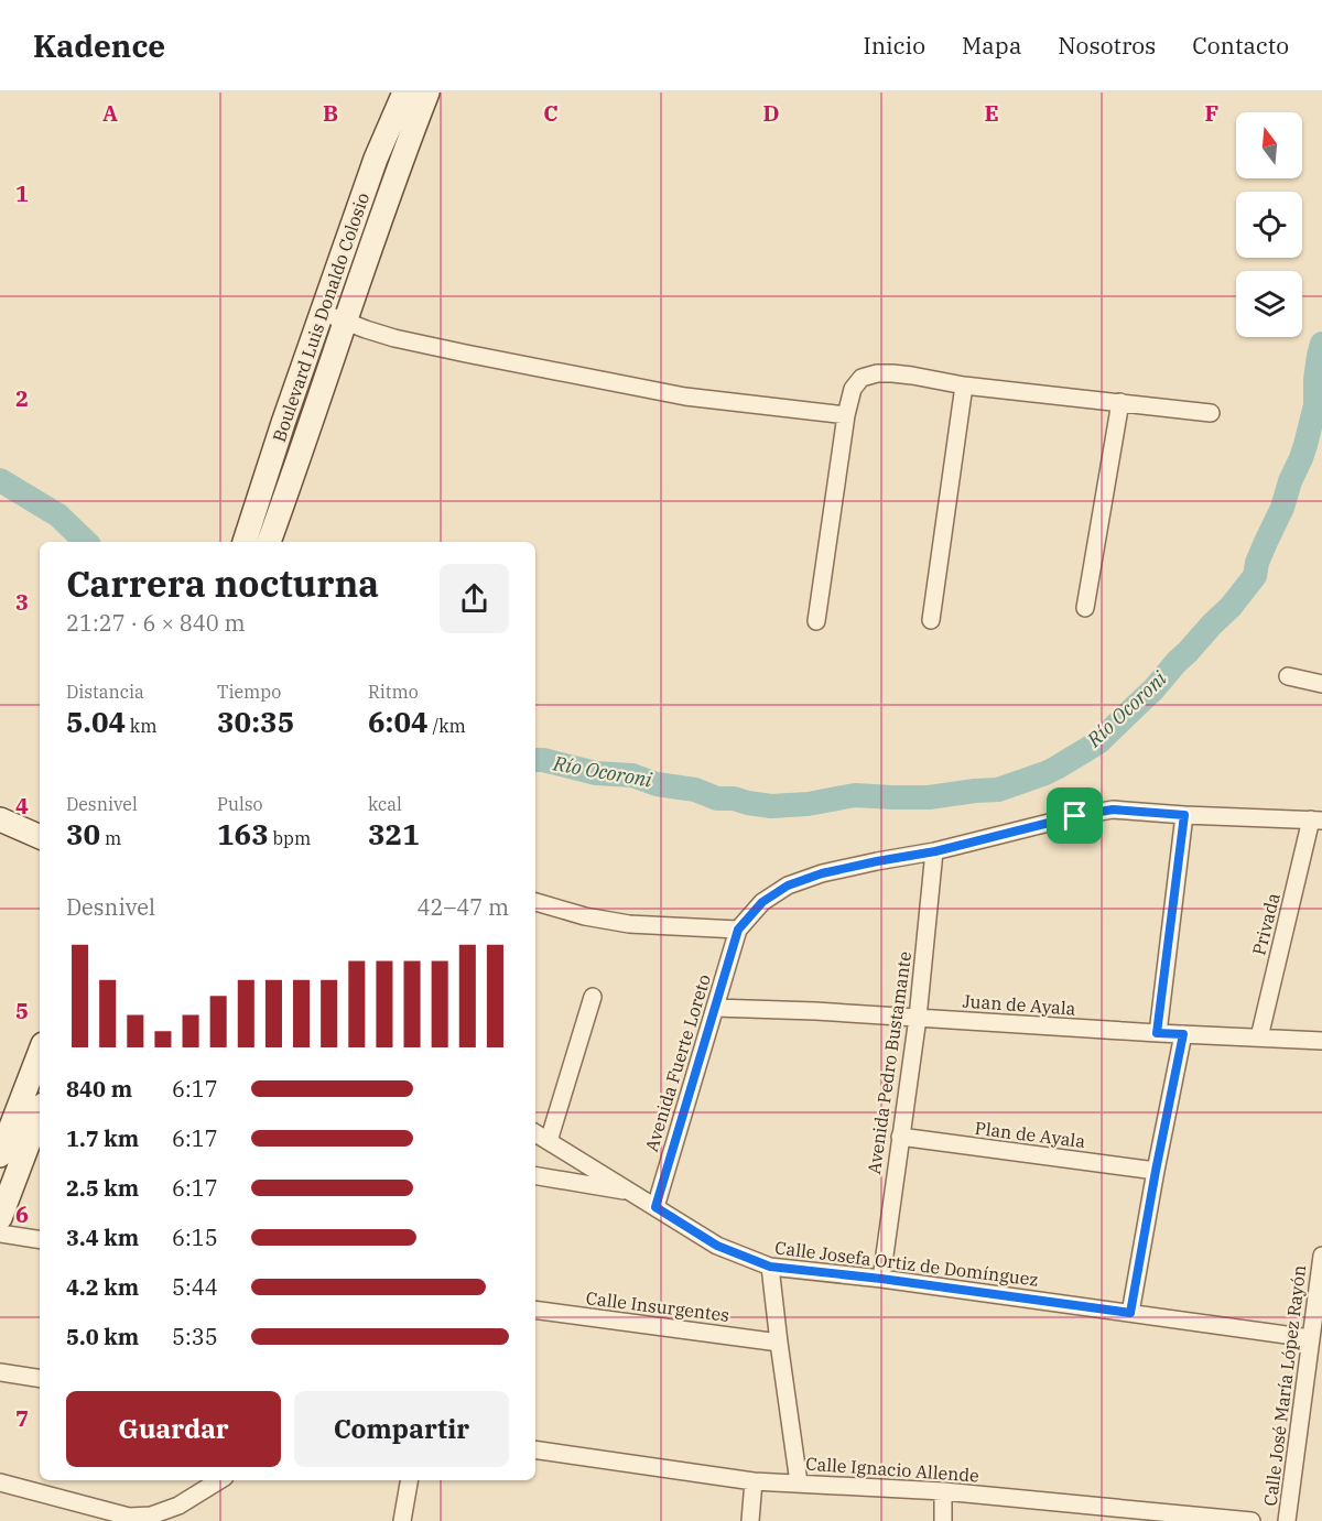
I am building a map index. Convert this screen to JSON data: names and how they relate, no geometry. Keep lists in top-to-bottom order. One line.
{"streets":{"main road":["Boulevard Luis Donaldo Colosio"],"street":["Privada","Juan de Ayala","Avenida Fuerte Loreto","Avenida Pedro Bustamante","Plan de Ayala","Calle Josefa Ortiz de Domínguez","Calle Insurgentes","Calle José María López Rayón","Calle Ignacio Allende"]},"crossings":[["Privada","Juan de Ayala"],["Juan de Ayala","Avenida Fuerte Loreto"],["Juan de Ayala","Avenida Pedro Bustamante"],["Avenida Fuerte Loreto","Calle Josefa Ortiz de Domínguez"],["Avenida Pedro Bustamante","Plan de Ayala"],["Avenida Pedro Bustamante","Calle Josefa Ortiz de Domínguez"],["Calle Josefa Ortiz de Domínguez","Calle José María López Rayón"]],"water":["Río Ocoroni"],"north":"top","page":{"header":"Kadence","nav":["Inicio","Mapa","Nosotros","Contacto"],"heading":["Carrera nocturna","21:27 · 6 × 840 m"],"stats":[["Distancia","5.04 km"],["Tiempo","30:35"],["Ritmo","6:04 /km"],["Desnivel","30 m"],["Pulso","163 bpm"],["kcal","321"]],"chart":["Desnivel","42–47 m"],"list":[{"name":"840 m","note":"6:17"},{"name":"1.7 km","note":"6:17"},{"name":"2.5 km","note":"6:17"},{"name":"3.4 km","note":"6:15"},{"name":"4.2 km","note":"5:44"},{"name":"5.0 km","note":"5:35"}],"buttons":["Guardar","Compartir"]},"grid":{"columns":["A","B","C","D","E","F"],"rows":["1","2","3","4","5","6","7"]}}
